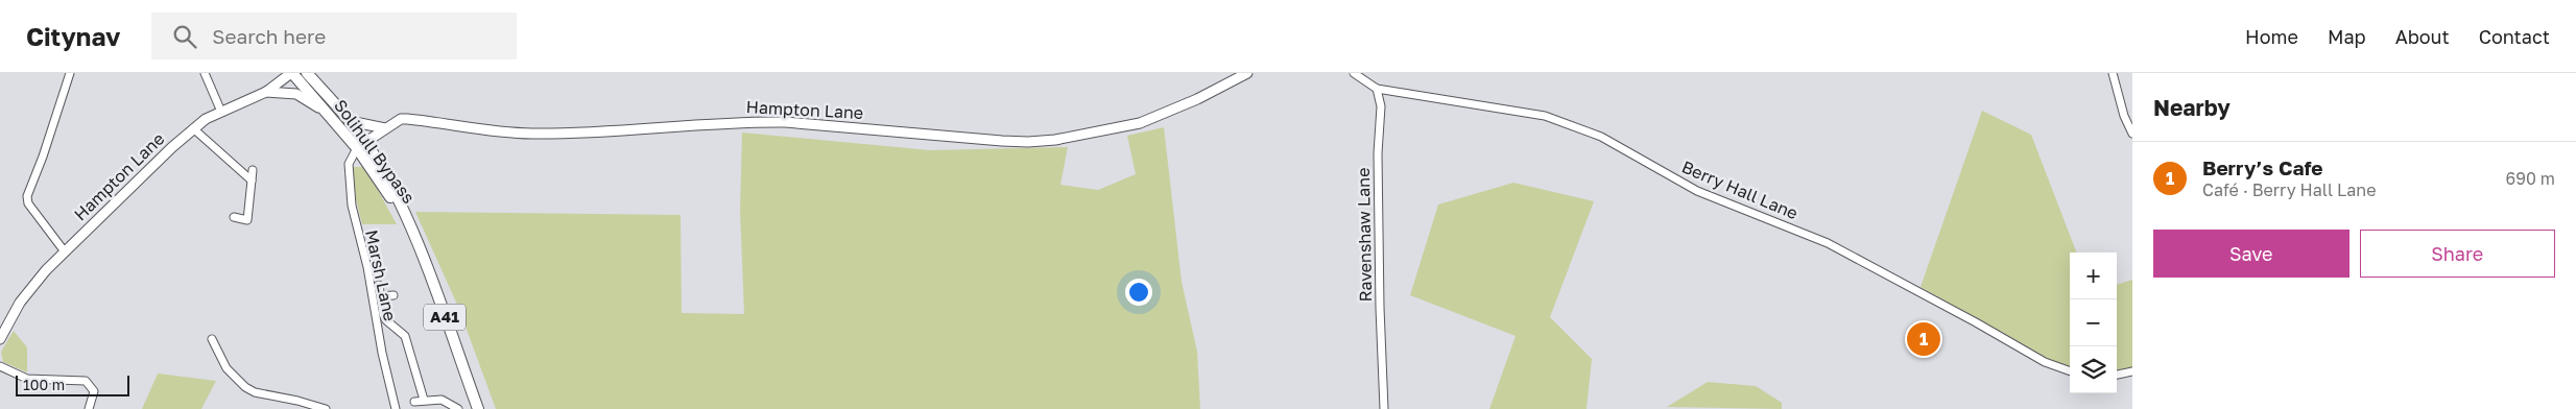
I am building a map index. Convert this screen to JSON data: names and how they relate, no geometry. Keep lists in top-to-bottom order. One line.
{"streets":{"highway":["Solihull Bypass","A41"],"main road":["Hampton Lane"],"street":["Berry Hall Lane","Ravenshaw Lane","Marsh Lane"]},"crossings":[["Hampton Lane","Solihull Bypass"],["Hampton Lane","Marsh Lane"],["Solihull Bypass","Marsh Lane"],["Berry Hall Lane","Ravenshaw Lane"]],"scale_bar":"100 m","page":{"header":"Citynav","search":"Search here","nav":["Home","Map","About","Contact"],"heading":"Nearby","list":[{"mark":"1","name":"Berry’s Cafe","note":"Café · Berry Hall Lane","value":"690 m"}],"buttons":["Save","Share"],"map_buttons":["+","−"],"pins":"1","scale":"100 m"}}
